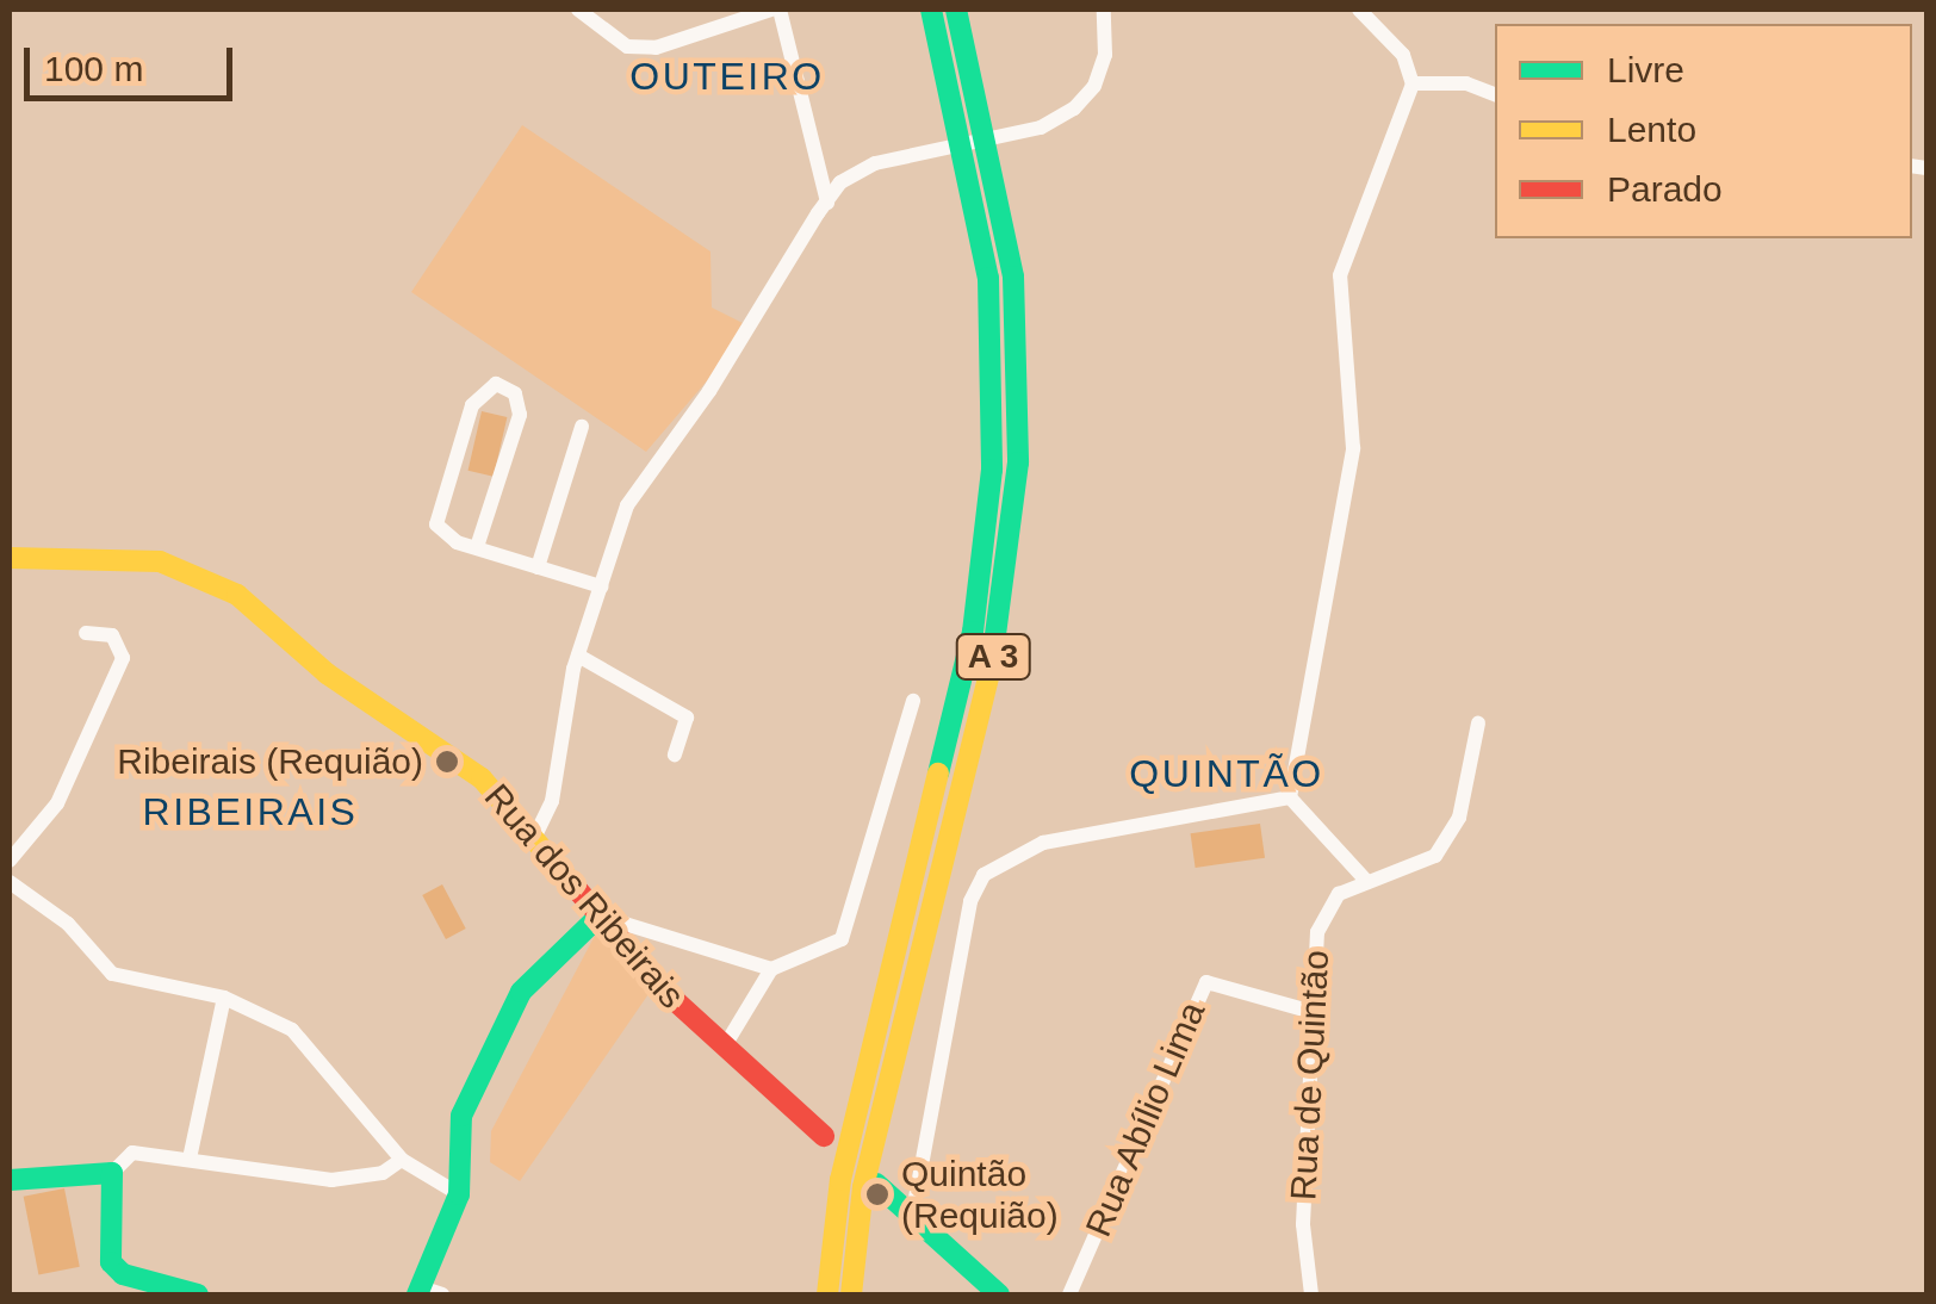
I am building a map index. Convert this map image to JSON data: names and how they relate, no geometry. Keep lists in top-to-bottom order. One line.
{"streets":{"main road":["A 3","Rua dos Ribeirais"],"street":["Rua de Quintão","Rua Abílio Lima"]},"crossings":[["Rua de Quintão","Rua Abílio Lima"]],"districts":["OUTEIRO","QUINTÃO","RIBEIRAIS"],"places":["Ribeirais (Requião)","Quintão (Requião)"],"legend":["Livre","Lento","Parado"],"scale_bar":"100 m"}
